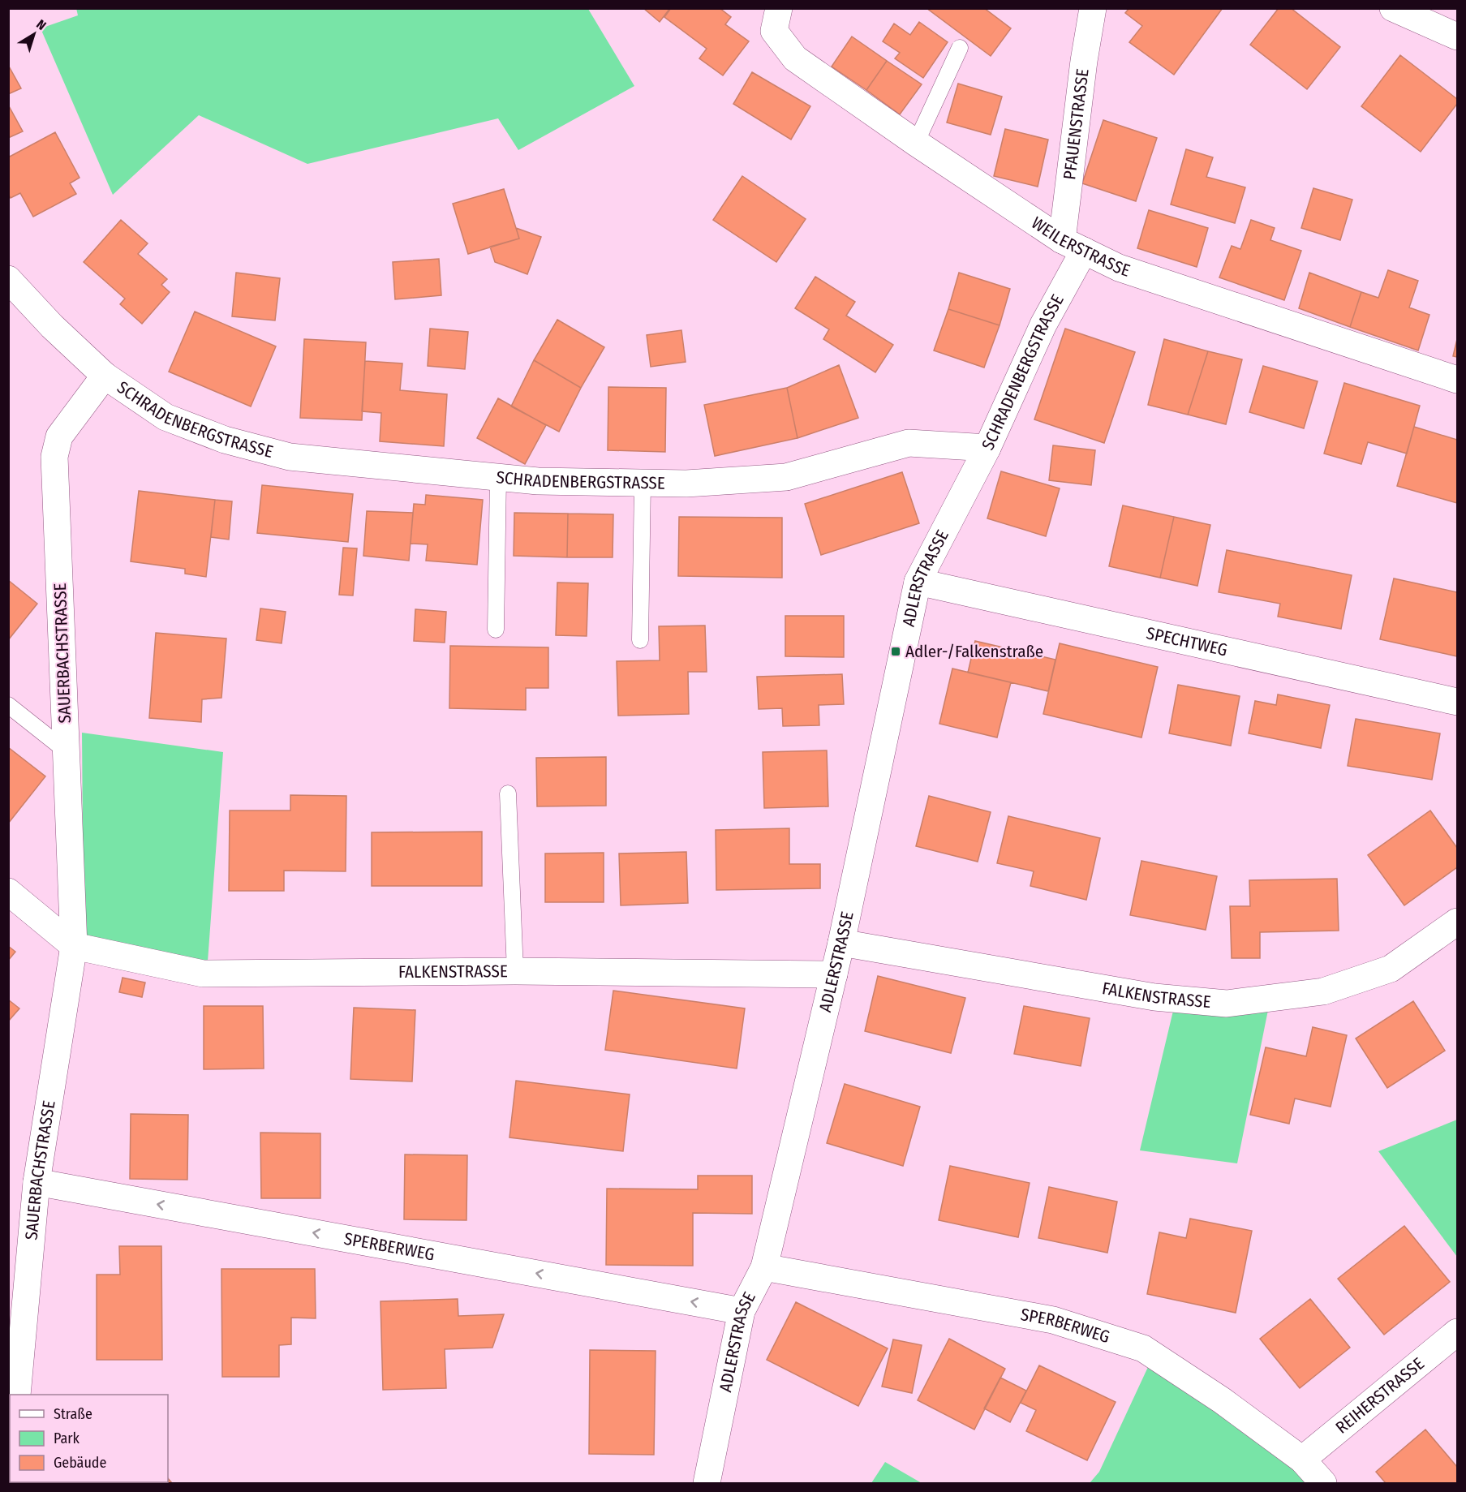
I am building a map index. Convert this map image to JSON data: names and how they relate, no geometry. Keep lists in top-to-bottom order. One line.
{"streets":{"street":["PFAUENSTRASSE","WEILERSTRASSE","SCHRADENBERGSTRASSE","ADLERSTRASSE","SPECHTWEG","SAUERBACHSTRASSE","FALKENSTRASSE","SPERBERWEG","REIHERSTRASSE"]},"crossings":[["PFAUENSTRASSE","WEILERSTRASSE"],["PFAUENSTRASSE","SCHRADENBERGSTRASSE"],["WEILERSTRASSE","SCHRADENBERGSTRASSE"],["SCHRADENBERGSTRASSE","ADLERSTRASSE"],["SCHRADENBERGSTRASSE","SAUERBACHSTRASSE"],["ADLERSTRASSE","SPECHTWEG"],["ADLERSTRASSE","FALKENSTRASSE"],["ADLERSTRASSE","SPERBERWEG"],["SAUERBACHSTRASSE","FALKENSTRASSE"],["SAUERBACHSTRASSE","SPERBERWEG"],["SPERBERWEG","REIHERSTRASSE"]],"one_way":["SPERBERWEG"],"places":{"transit":["Adler-/Falkenstraße"]},"legend":["Straße","Park","Gebäude"],"north":"top right"}
